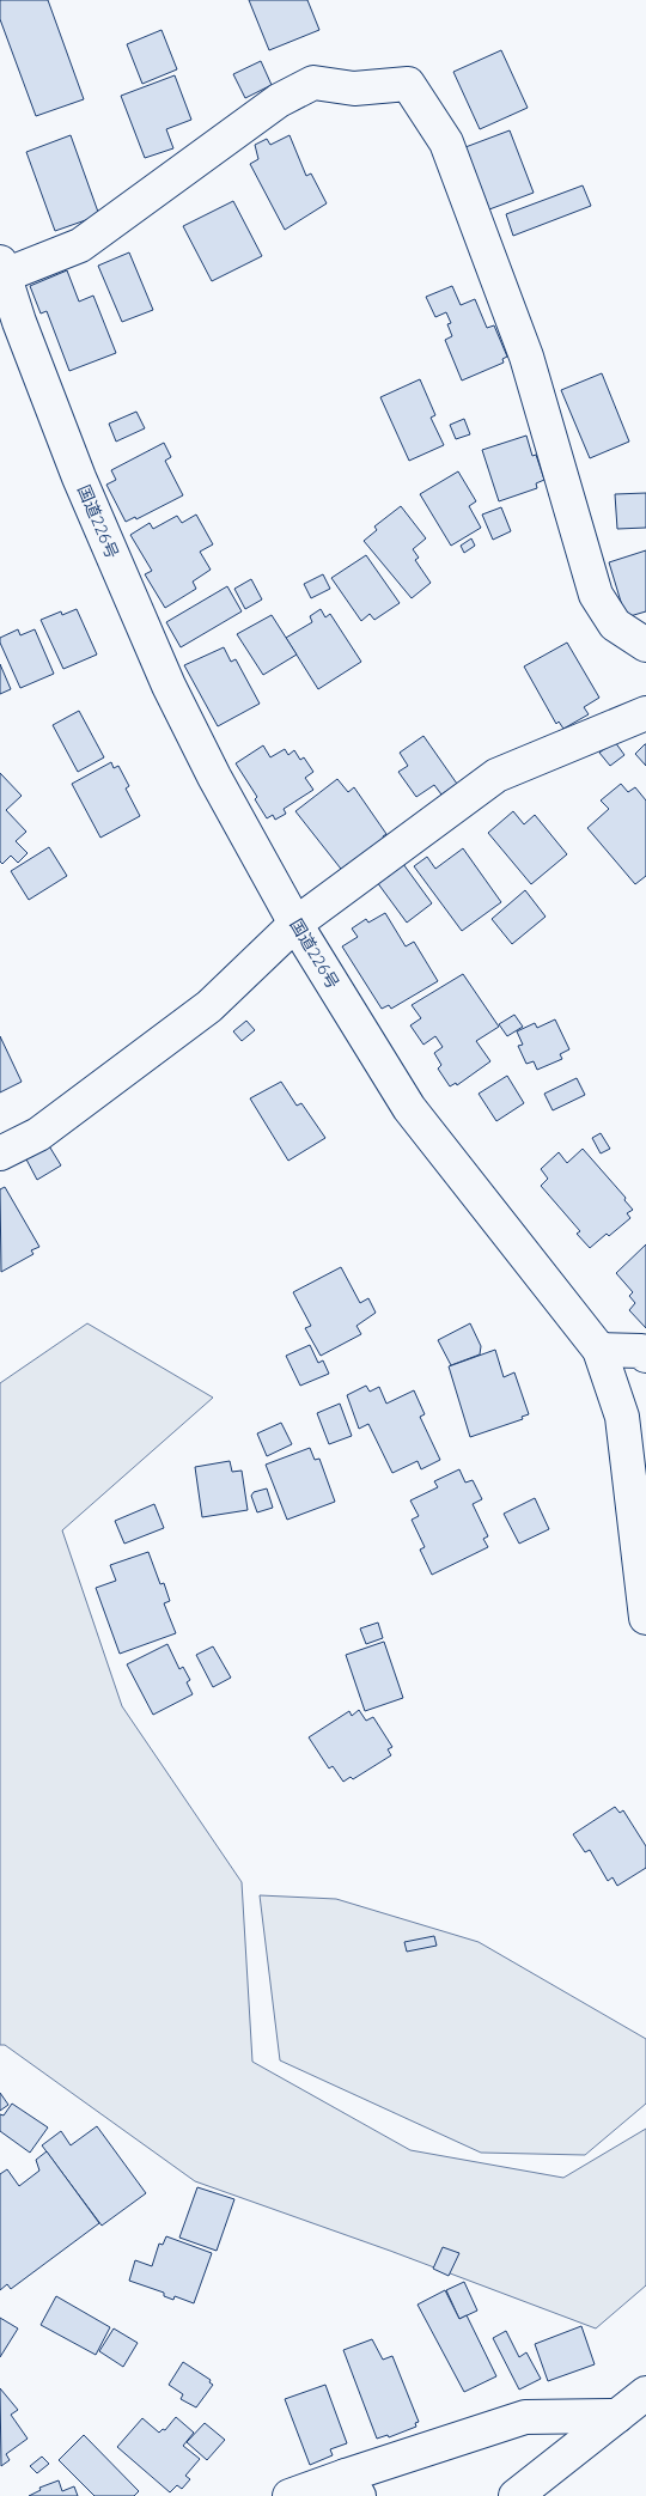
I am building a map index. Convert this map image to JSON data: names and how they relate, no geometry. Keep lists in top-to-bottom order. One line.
{"streets":{"main road":["国道226号"]}}
